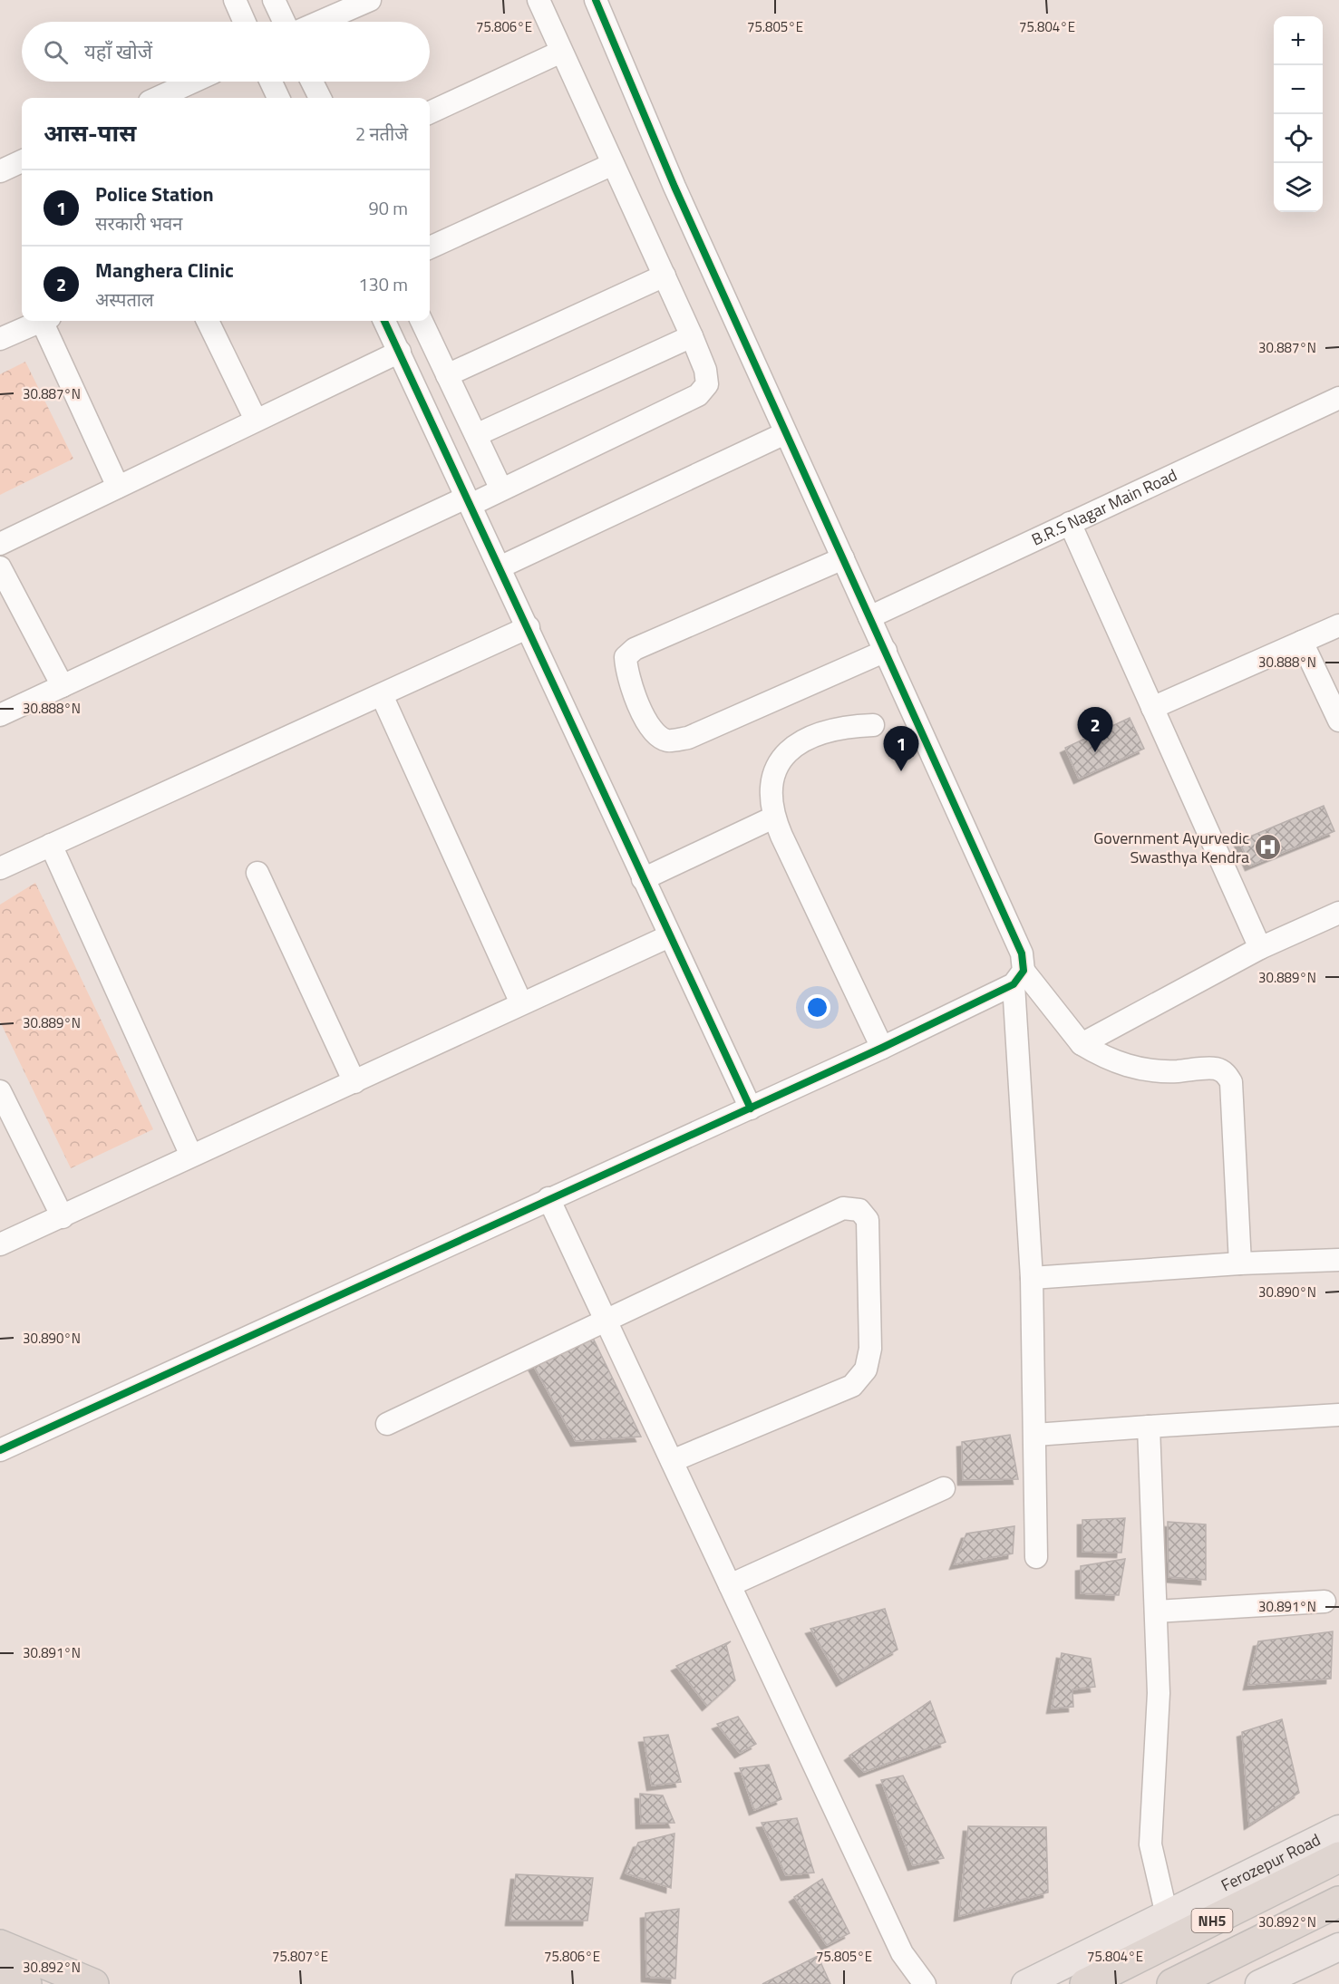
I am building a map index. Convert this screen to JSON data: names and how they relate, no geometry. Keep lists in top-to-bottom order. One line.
{"streets":{"highway":["NH5"],"main road":["Ferozepur Road"],"street":["B.R.S Nagar Main Road"]},"places":{"hospital":["Government Ayurvedic Swasthya Kendra"]},"page":{"map_buttons":["+","−"],"search":"यहाँ खोजें","heading":["आस-पास","2 नतीजे"],"list":[{"mark":"1","name":"Police Station","note":"सरकारी भवन","value":"90 m"},{"mark":"2","name":"Manghera Clinic","note":"अस्पताल","value":"130 m"}],"pins":["2","1"]},"coordinates":["75.806°E","75.805°E","75.804°E","30.887°N","30.888°N","30.889°N","30.890°N","30.891°N","30.892°N","75.807°E"]}
